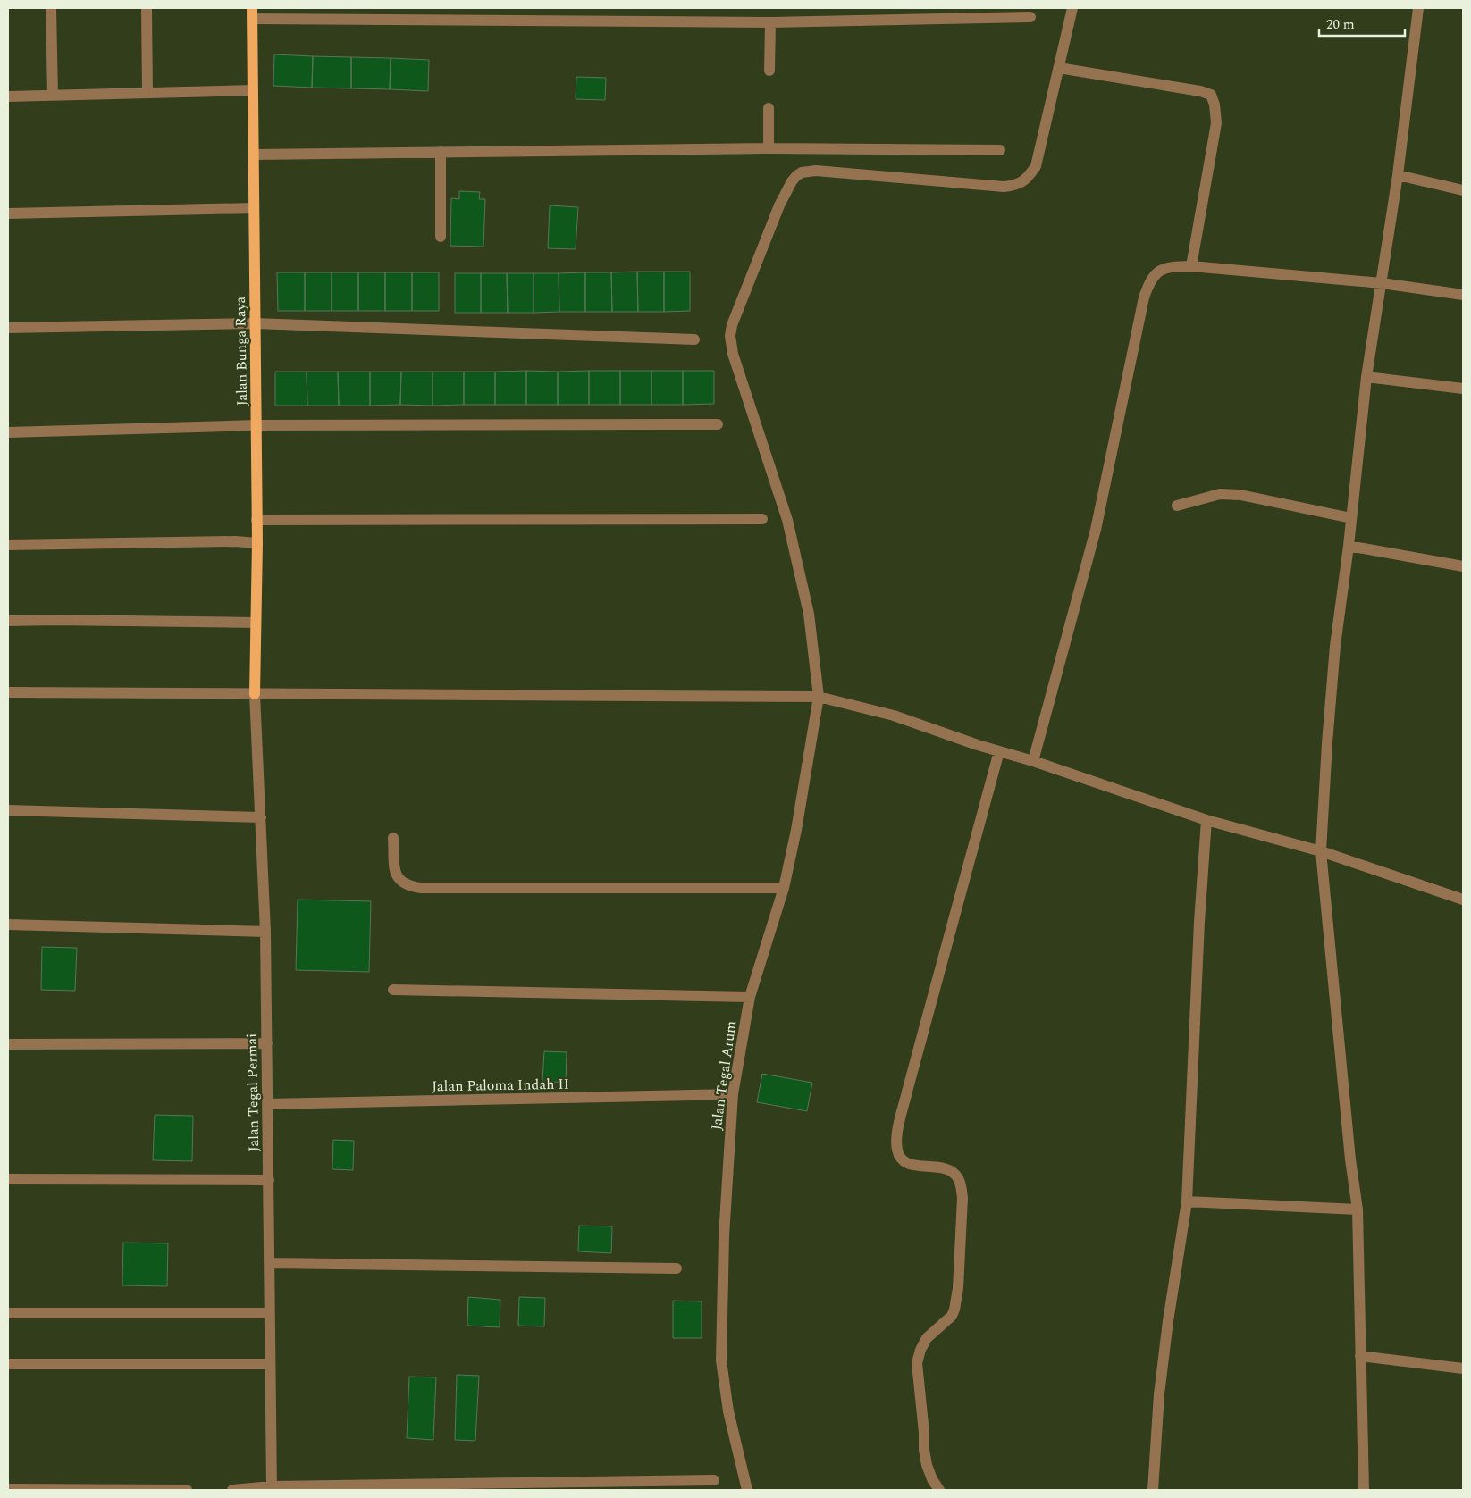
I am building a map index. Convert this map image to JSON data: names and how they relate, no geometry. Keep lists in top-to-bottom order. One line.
{"streets":{"main road":["Jalan Bunga Raya"],"street":["Jalan Tegal Arum","Jalan Paloma Indah II","Jalan Tegal Permai"]},"crossings":[["Jalan Bunga Raya","Jalan Tegal Permai"],["Jalan Tegal Arum","Jalan Paloma Indah II"],["Jalan Paloma Indah II","Jalan Tegal Permai"]],"scale_bar":"20 m"}
